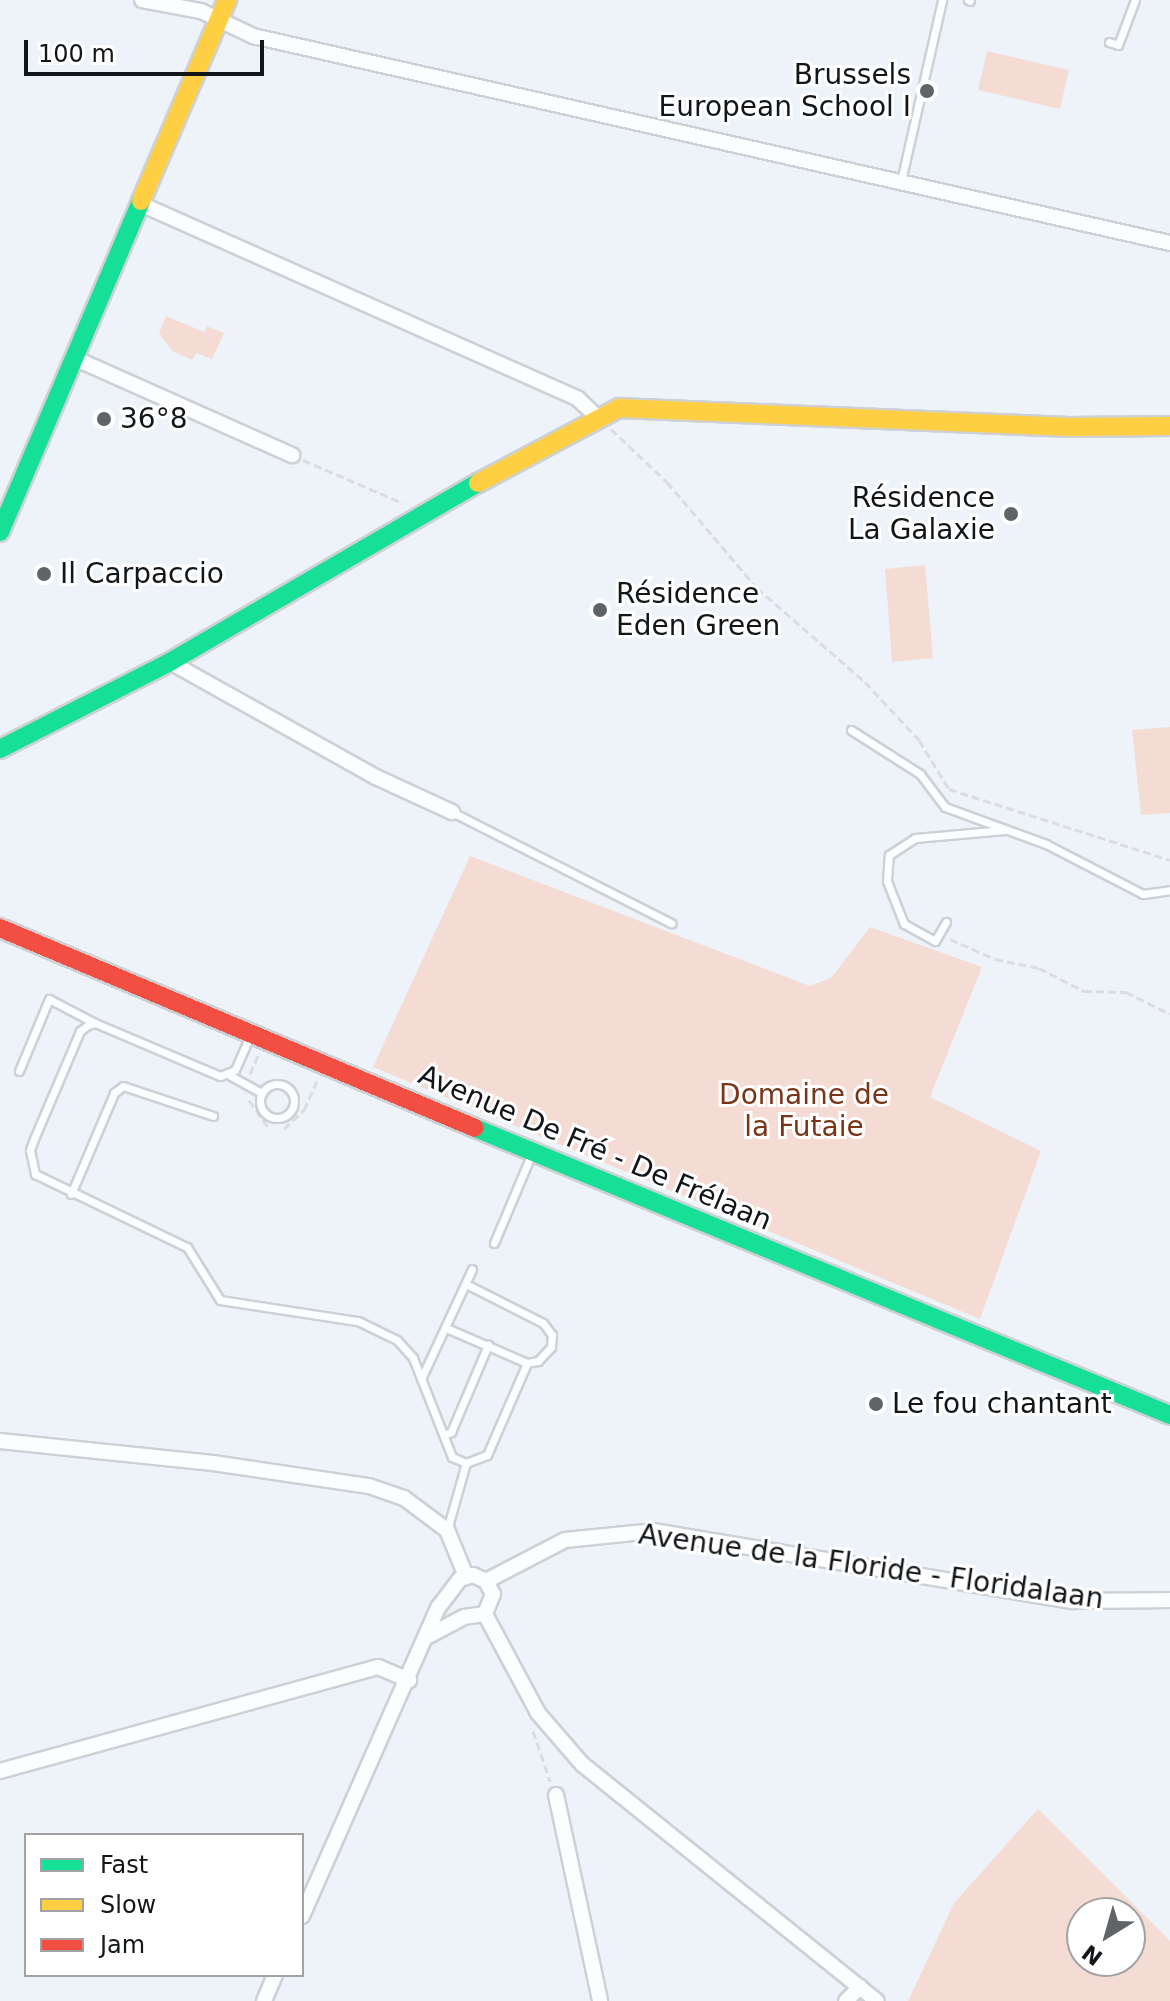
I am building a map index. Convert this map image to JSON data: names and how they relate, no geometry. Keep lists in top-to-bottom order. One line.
{"streets":{"main road":["Avenue De Fré - De Frélaan"],"street":["Avenue de la Floride - Floridalaan"]},"parks":["Domaine de la Futaie"],"places":["Brussels European School Ⅰ","36°8","Résidence La Galaxie","Il Carpaccio","Résidence Eden Green","Le fou chantant"],"legend":["Fast","Slow","Jam"],"scale_bar":"100 m","north":"bottom left"}
